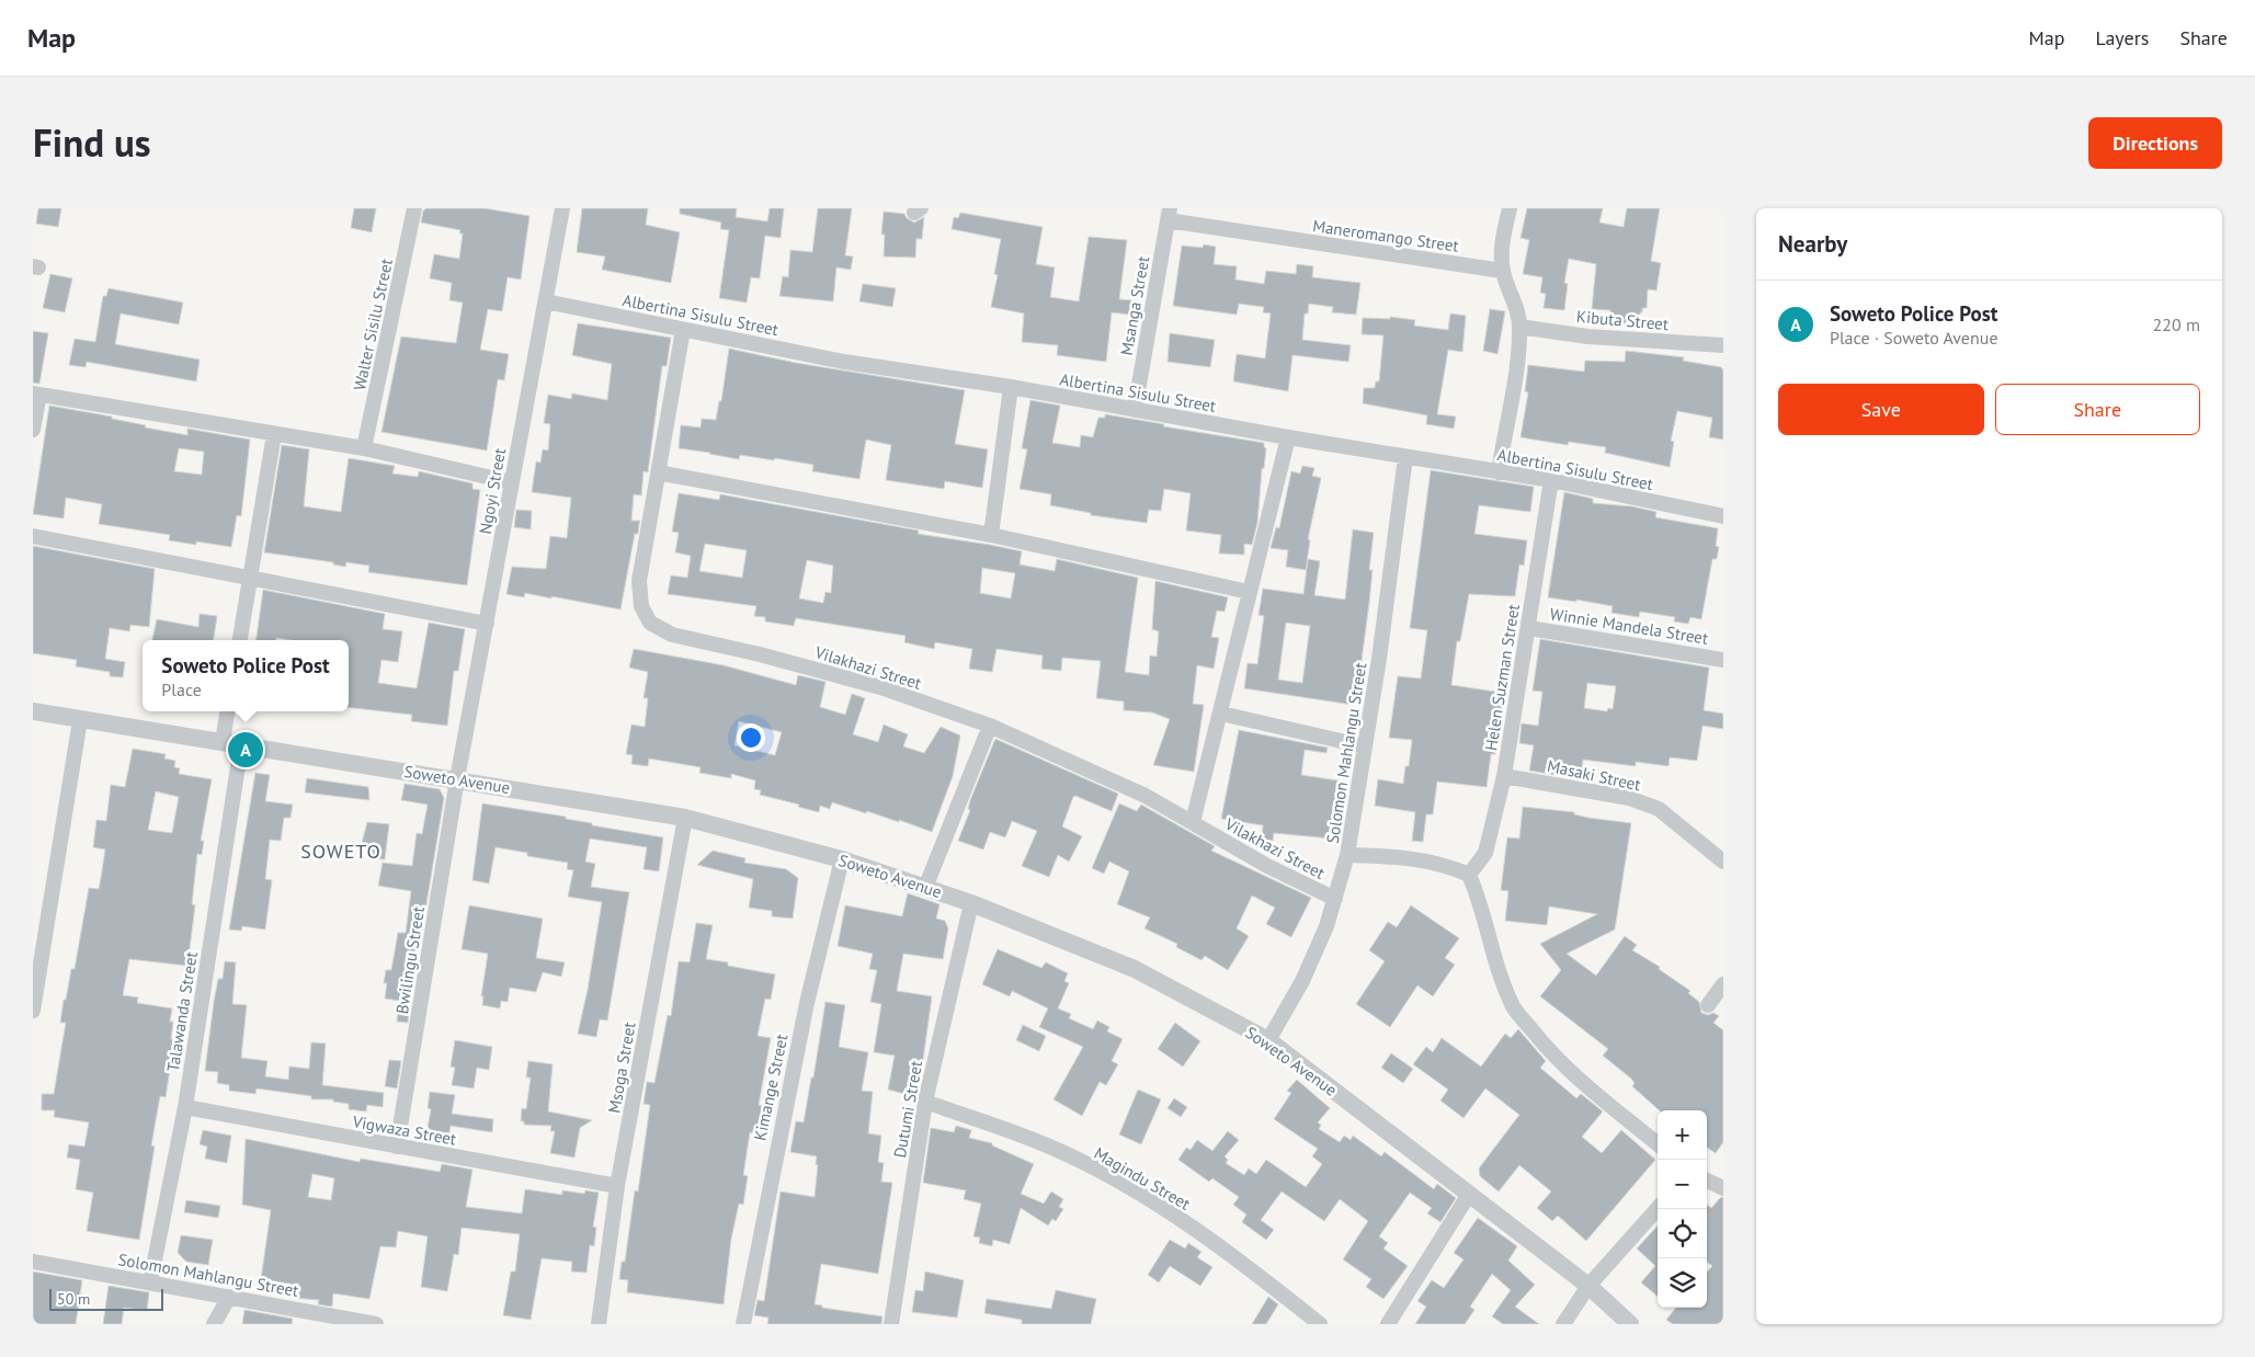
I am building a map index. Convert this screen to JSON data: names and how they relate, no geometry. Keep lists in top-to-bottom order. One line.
{"streets":{"street":["Maneromango Street","Msanga Street","Albertina Sisulu Street","Kibuta Street","Walter Sisilu Street","Ngoyi Street","Winnie Mandela Street","Vilakhazi Street","Helen Suzman Street","Solomon Mahlangu Street","Masaki Street","Soweto Avenue","Bwilingu Street","Talawanda Street","Msoga Street","Kimange Street","Dutumi Street","Vigwaza Street","Magindu Street"]},"crossings":[["Maneromango Street","Msanga Street"],["Msanga Street","Albertina Sisulu Street"],["Albertina Sisulu Street","Ngoyi Street"],["Albertina Sisulu Street","Vilakhazi Street"],["Albertina Sisulu Street","Helen Suzman Street"],["Albertina Sisulu Street","Solomon Mahlangu Street"],["Ngoyi Street","Soweto Avenue"],["Ngoyi Street","Bwilingu Street"],["Winnie Mandela Street","Helen Suzman Street"],["Vilakhazi Street","Solomon Mahlangu Street"],["Helen Suzman Street","Masaki Street"],["Solomon Mahlangu Street","Soweto Avenue"],["Solomon Mahlangu Street","Talawanda Street"],["Soweto Avenue","Bwilingu Street"],["Soweto Avenue","Talawanda Street"],["Soweto Avenue","Msoga Street"],["Soweto Avenue","Kimange Street"],["Soweto Avenue","Dutumi Street"],["Bwilingu Street","Vigwaza Street"],["Talawanda Street","Vigwaza Street"],["Msoga Street","Vigwaza Street"],["Dutumi Street","Magindu Street"]],"districts":["SOWETO"],"scale_bar":"50 m","page":{"header":"Map","nav":["Map","Layers","Share"],"title":"Find us","buttons":["Directions",["Save","Share"]],"heading":"Nearby","list":[{"mark":"A","name":"Soweto Police Post","note":"Place · Soweto Avenue","value":"220 m"}],"popup":["Soweto Police Post","Place"],"pins":"A","map_buttons":["+","−"],"scale":"50 m"}}
